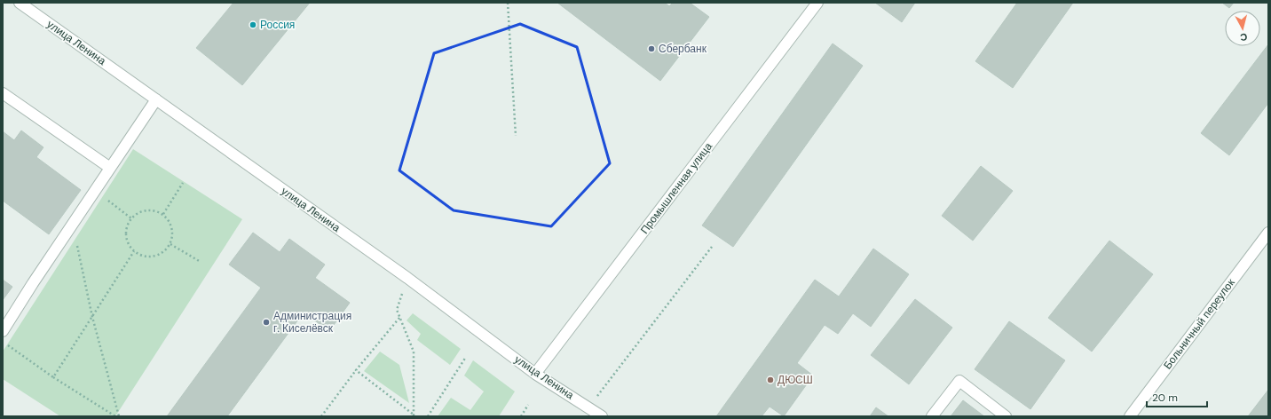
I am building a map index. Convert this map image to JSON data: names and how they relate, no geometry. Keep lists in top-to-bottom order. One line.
{"streets":{"street":["улица Ленина","Промышленная улица","Больничный переулок"]},"crossings":[["улица Ленина","Промышленная улица"]],"places":["Россия","Сбербанк","Администрация г. Киселёвск","ДЮСШ"],"scale_bar":"20 m","north":"bottom"}
